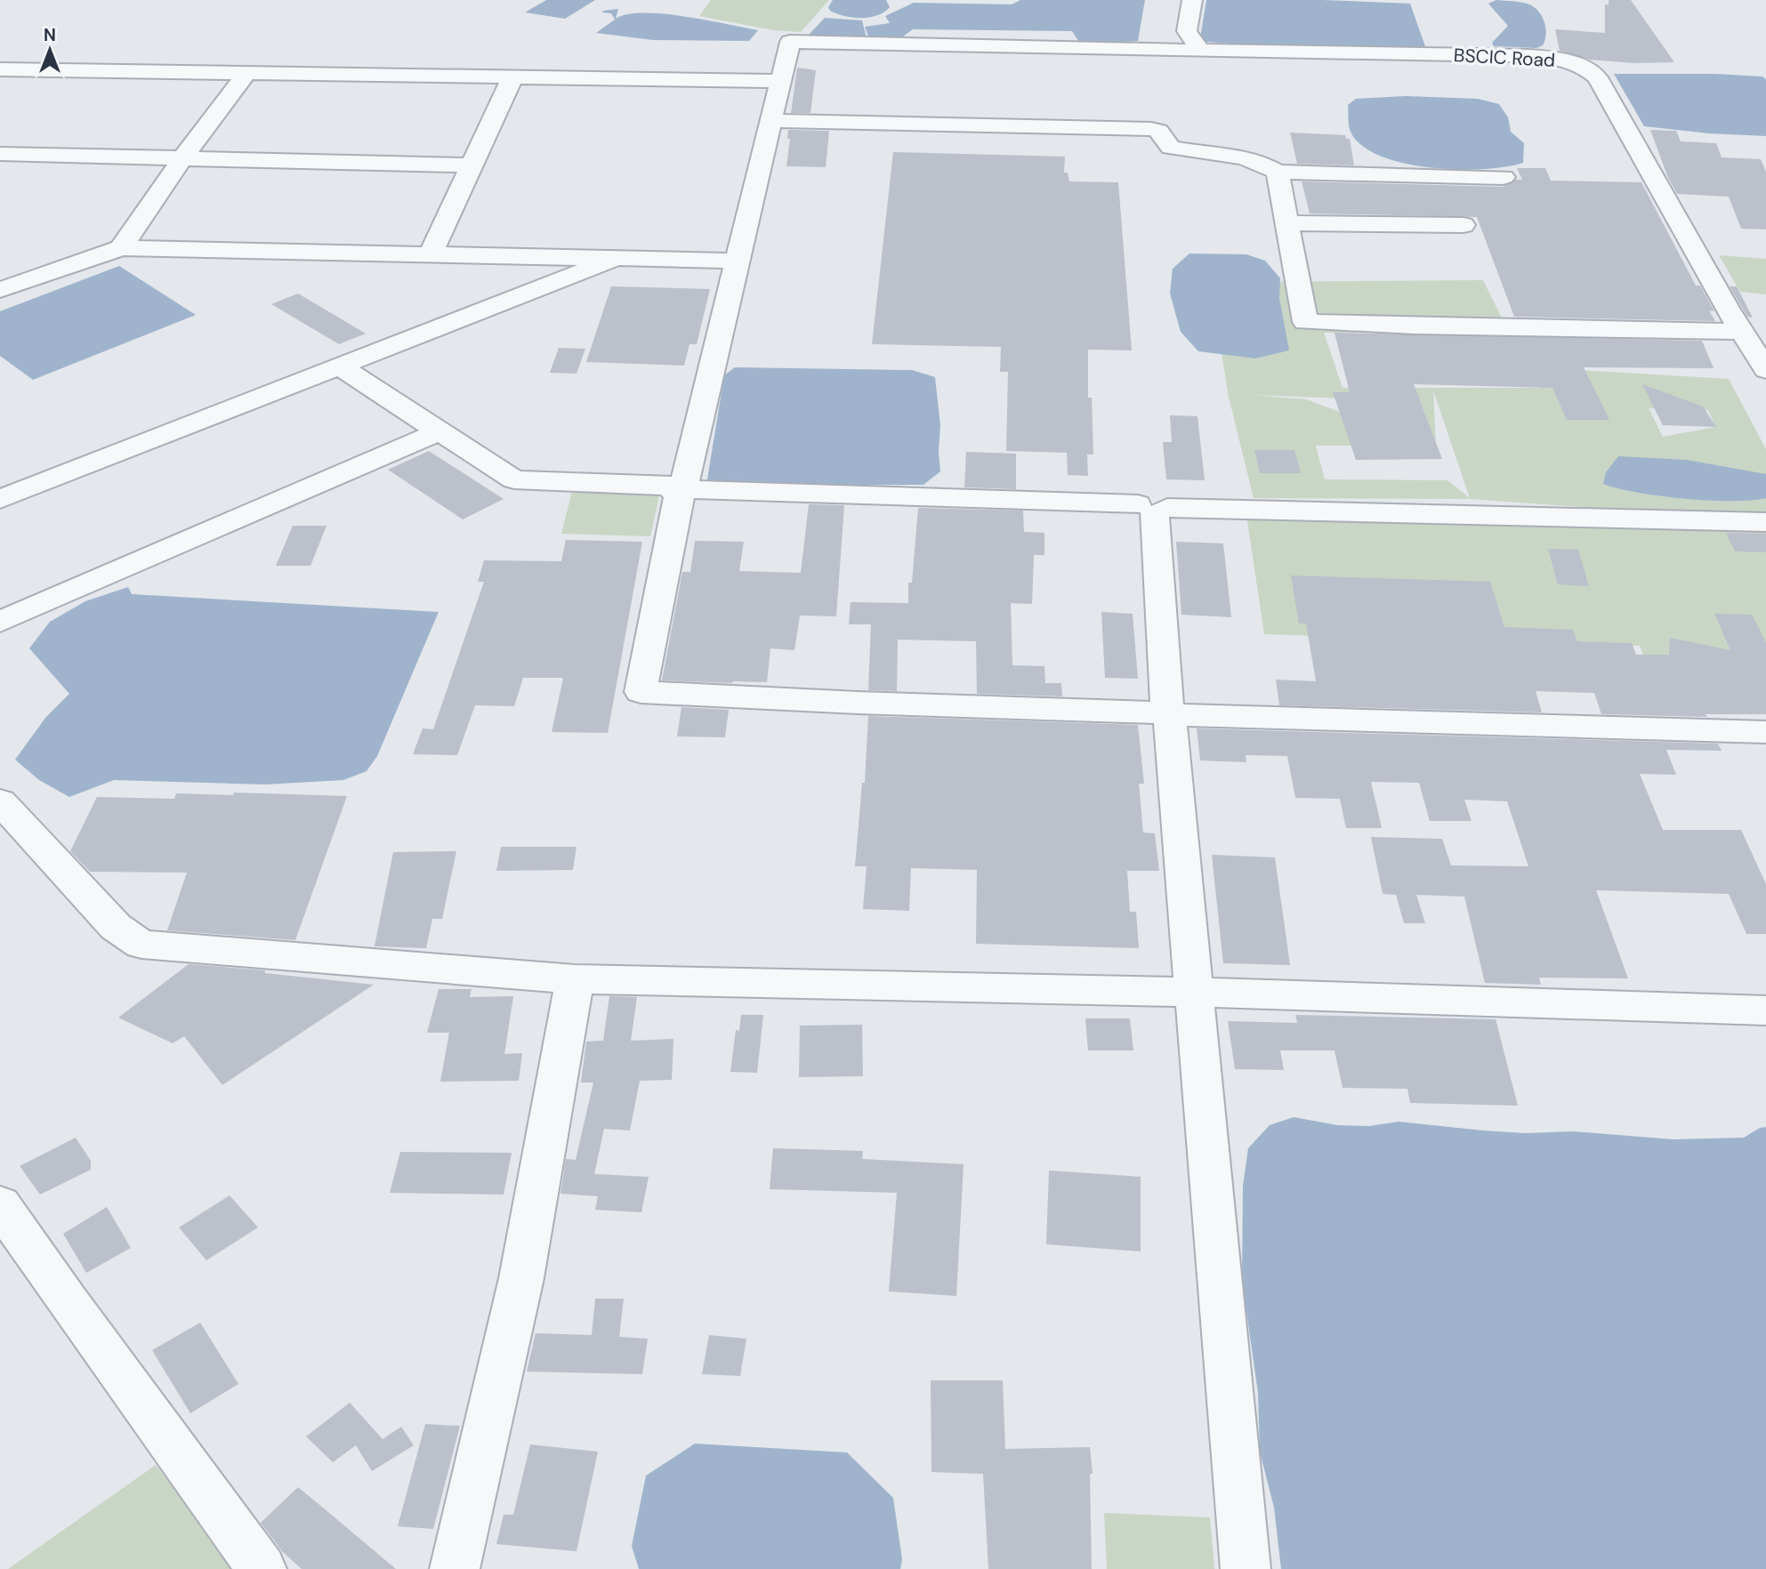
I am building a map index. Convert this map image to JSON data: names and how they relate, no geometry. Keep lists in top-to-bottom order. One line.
{"streets":{"street":["BSCIC Road"]},"north":"top"}
